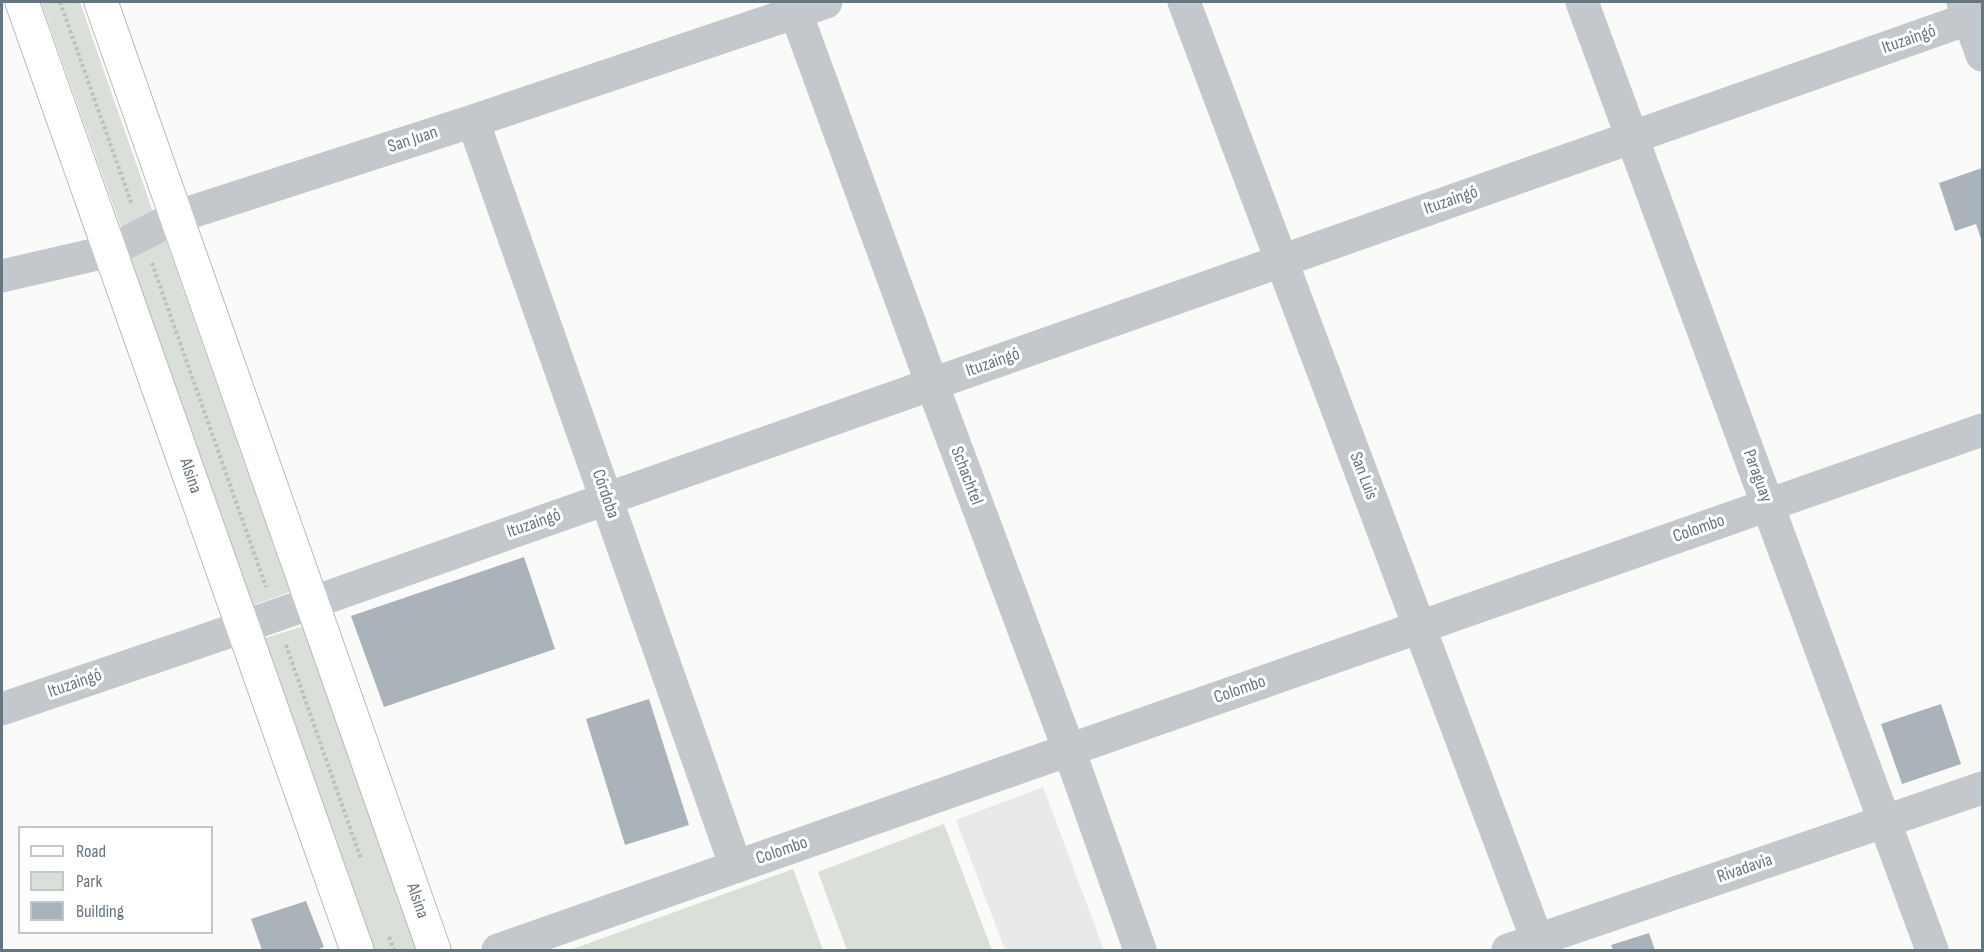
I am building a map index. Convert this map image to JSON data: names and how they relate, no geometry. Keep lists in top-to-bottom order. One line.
{"streets":{"main road":["Alsina"],"street":["Ituzaingó","San Juan","Schachtel","San Luis","Paraguay","Córdoba","Colombo","Rivadavia"]},"crossings":[["Ituzaingó","Alsina"],["Ituzaingó","Schachtel"],["Ituzaingó","San Luis"],["Ituzaingó","Paraguay"],["Ituzaingó","Córdoba"],["San Juan","Alsina"],["San Juan","Schachtel"],["San Juan","Córdoba"],["Schachtel","Colombo"],["San Luis","Colombo"],["San Luis","Rivadavia"],["Paraguay","Colombo"],["Paraguay","Rivadavia"],["Córdoba","Colombo"]],"legend":["Road","Park","Building"]}
